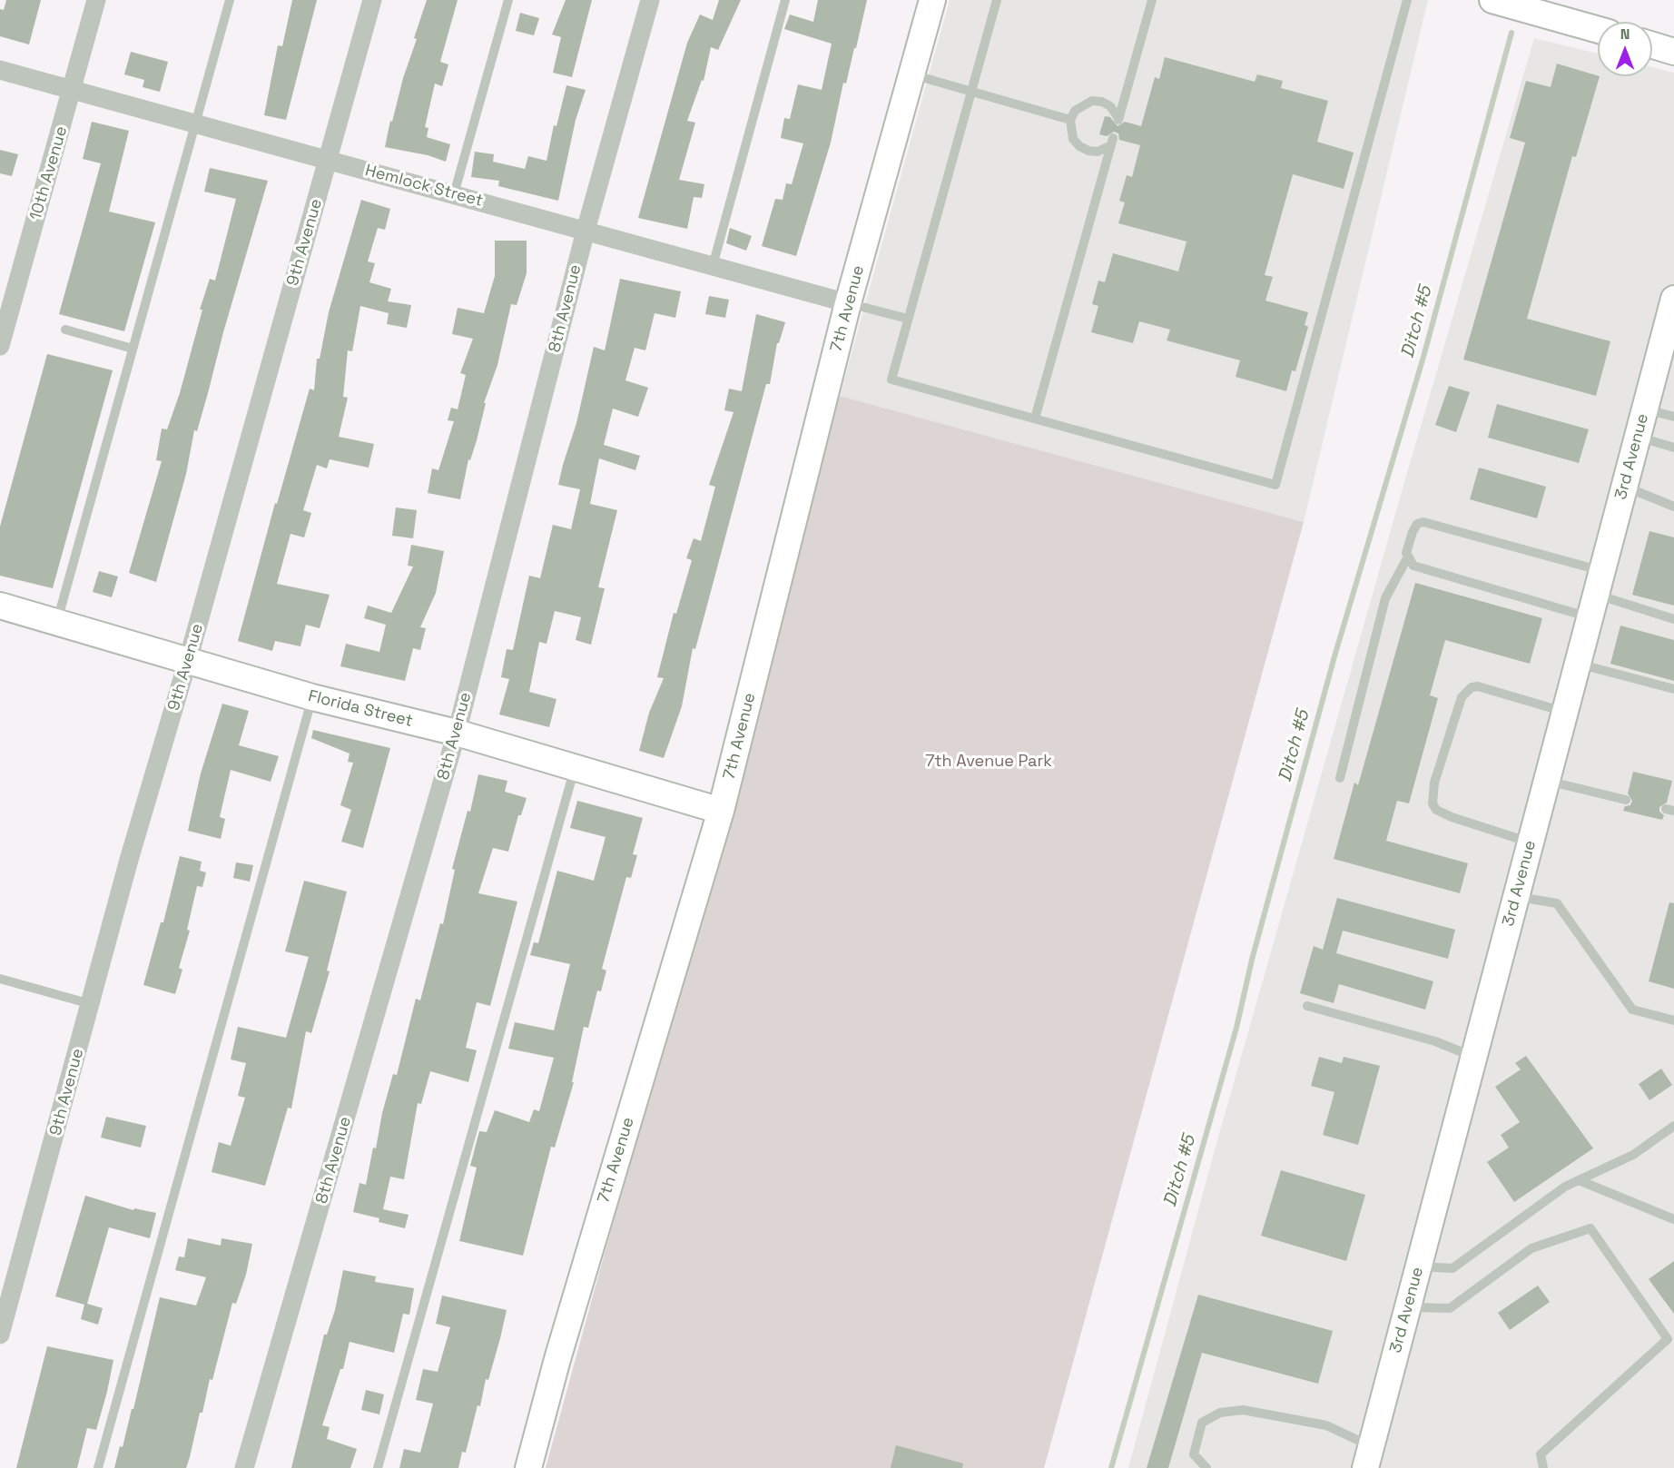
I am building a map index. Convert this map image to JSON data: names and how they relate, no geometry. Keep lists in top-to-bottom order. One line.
{"streets":{"street":["10th Avenue","Hemlock Street","9th Avenue","8th Avenue","7th Avenue","3rd Avenue","Florida Street"]},"crossings":[["10th Avenue","Hemlock Street"],["Hemlock Street","9th Avenue"],["Hemlock Street","8th Avenue"],["Hemlock Street","7th Avenue"],["9th Avenue","Florida Street"],["8th Avenue","Florida Street"],["7th Avenue","Florida Street"]],"water":["Ditch #5"],"parks":["7th Avenue Park"],"north":"top"}
